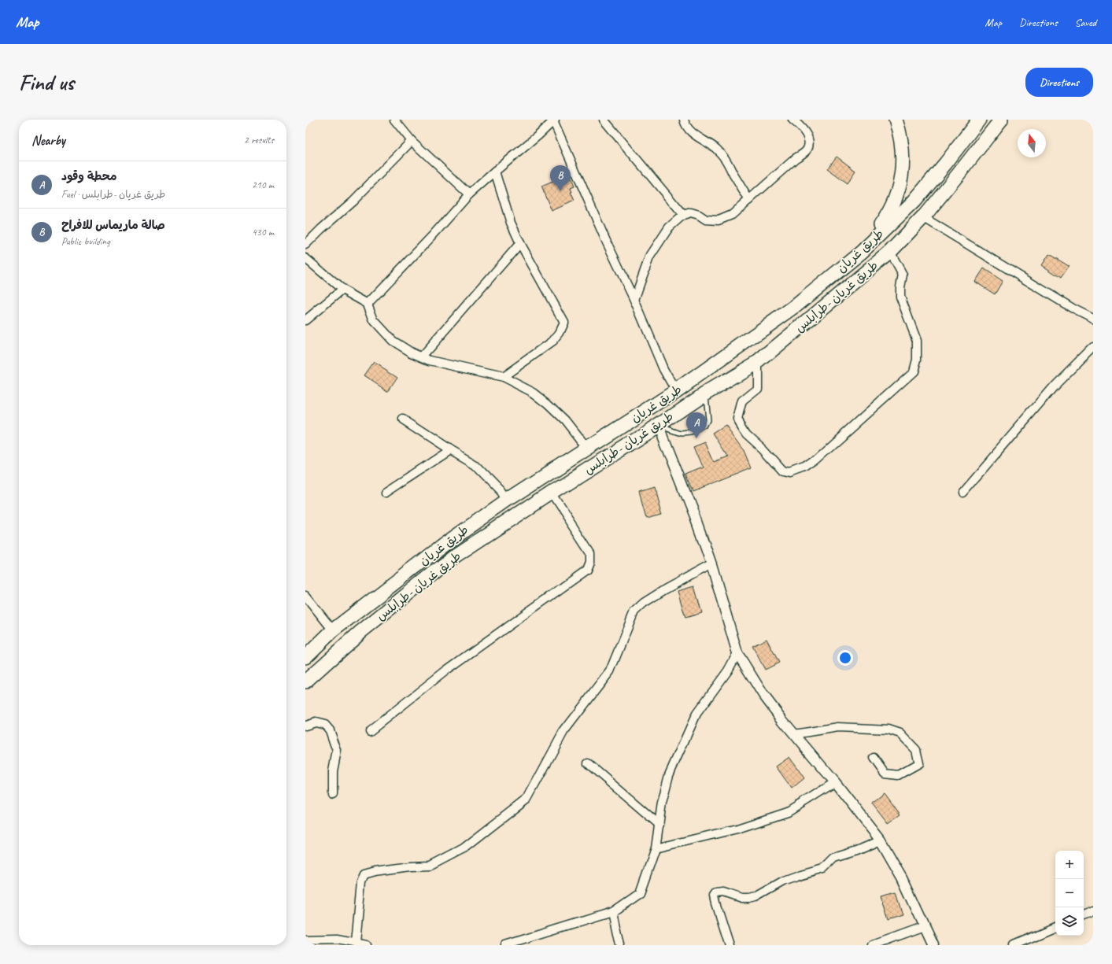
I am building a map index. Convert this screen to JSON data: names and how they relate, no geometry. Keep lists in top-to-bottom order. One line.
{"streets":{"highway":["طريق غريان","طريق غريان -طرابلس"]},"north":"top","page":{"header":"Map","nav":["Map","Directions","Saved"],"buttons":"Directions","title":"Find us","heading":["Nearby","2 results"],"list":[{"mark":"A","name":"محطة وقود","note":"Fuel · طريق غريان -طرابلس","value":"210 m"},{"mark":"B","name":"صالة ماريماس للافراح","note":"Public building","value":"430 m"}],"pins":["B","A"],"map_buttons":["+","−"]}}
